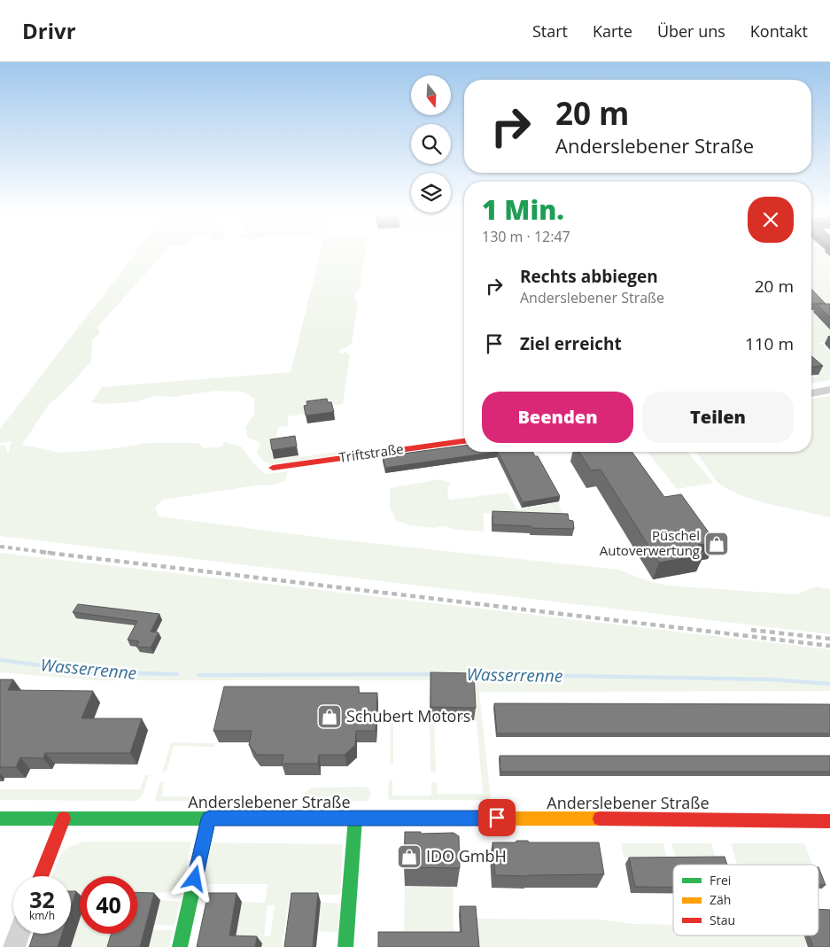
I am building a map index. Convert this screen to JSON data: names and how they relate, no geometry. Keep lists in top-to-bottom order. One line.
{"streets":{"main road":["Triftstraße","Anderslebener Straße"]},"water":["Wasserrenne"],"places":{"shop":["Püschel Autoverwertung","Schubert Motors","IDO GmbH"]},"legend":["Frei","Zäh","Stau"],"north":"bottom","page":{"header":"Drivr","nav":["Start","Karte","Über uns","Kontakt"],"turn":["20 m","Anderslebener Straße"],"heading":["1 Min.","130 m · 12:47"],"list":[{"name":"Rechts abbiegen","note":"Anderslebener Straße","value":"20 m"},{"name":"Ziel erreicht","value":"110 m"}],"buttons":["Beenden","Teilen"],"speed":"32 km/h","limit":"40"}}
